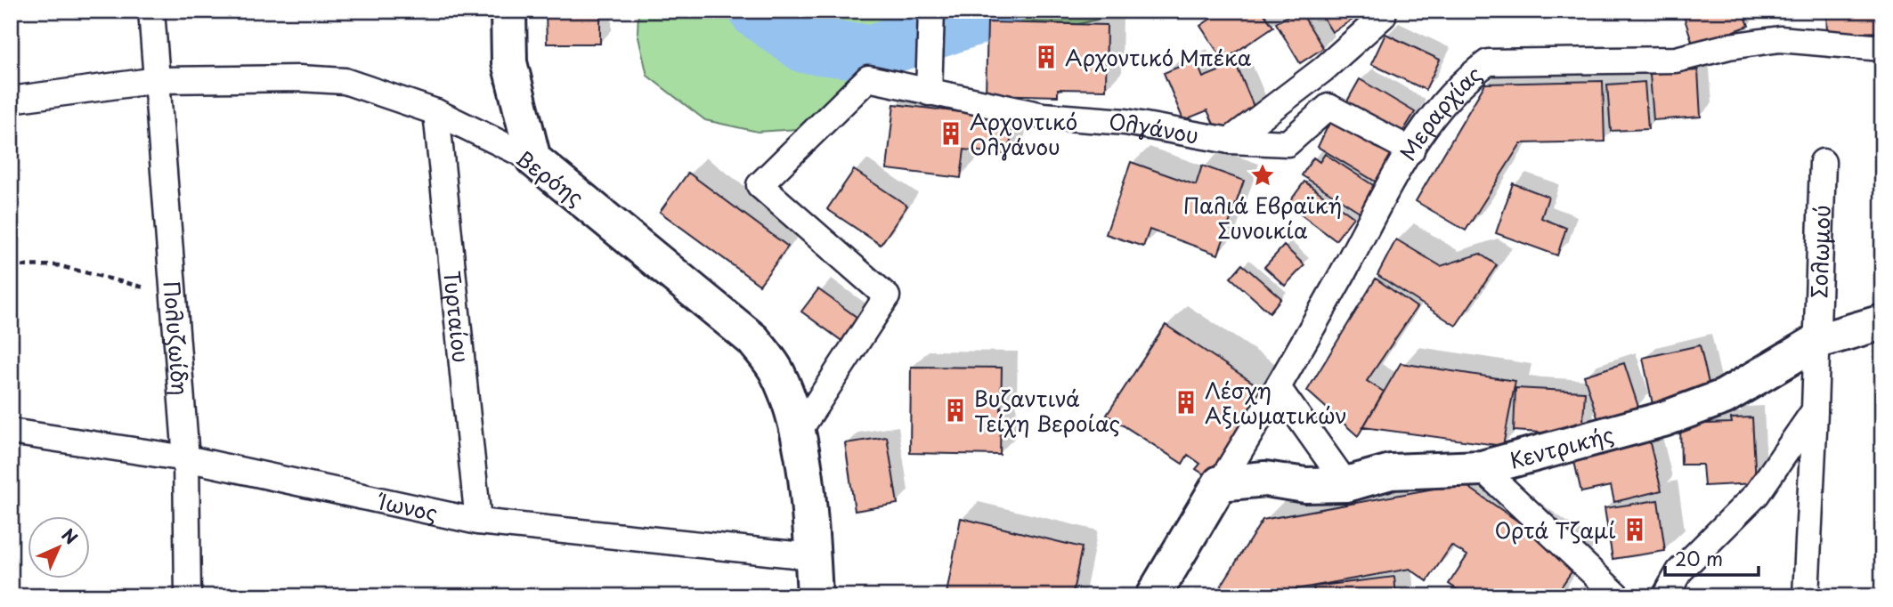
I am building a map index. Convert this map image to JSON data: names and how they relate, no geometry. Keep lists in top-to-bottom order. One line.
{"streets":{"street":["Μεραρχίας","Ολγάνου","Βερόης","Σολωμού","Τυρταίου","Πολυζωίδη","Κεντρικής","Ίωνος"]},"crossings":[["Μεραρχίας","Ολγάνου"],["Μεραρχίας","Κεντρικής"],["Ολγάνου","Βερόης"],["Βερόης","Τυρταίου"],["Βερόης","Πολυζωίδη"],["Βερόης","Ίωνος"],["Σολωμού","Κεντρικής"],["Τυρταίου","Ίωνος"],["Πολυζωίδη","Ίωνος"]],"places":{"building":["Αρχοντικό Μπέκα","Αρχοντικό Ολγάνου","Λέσχη Αξιωματικών","Βυζαντινά Τείχη Βεροίας","Ορτά Τζαμί"],"place":["Παλιά Εβραϊκή Συνοικία"]},"scale_bar":"20 m","north":"top right"}
